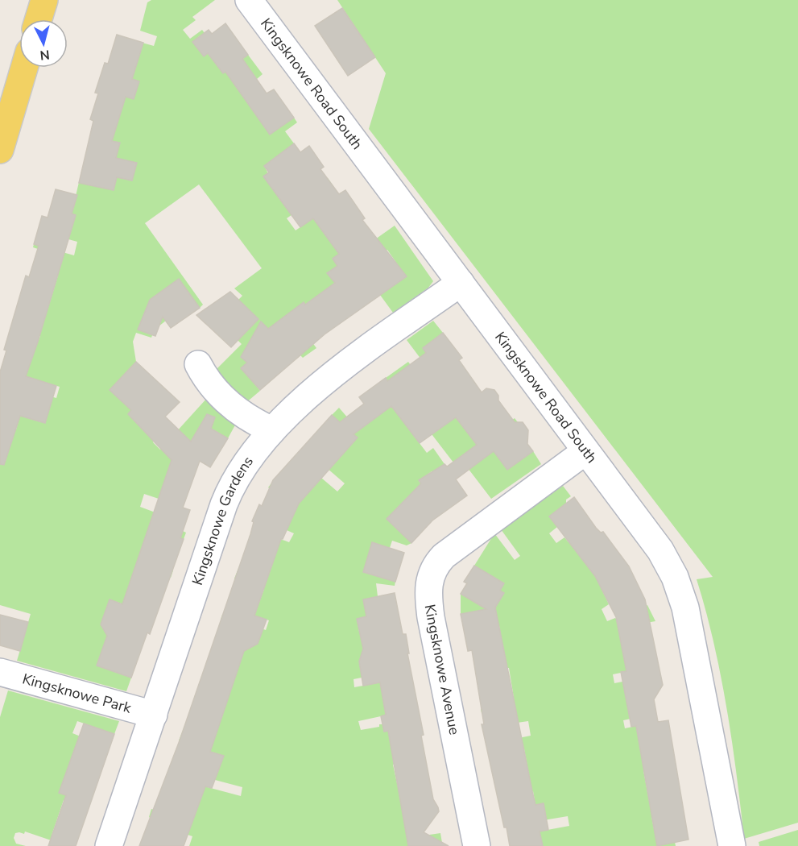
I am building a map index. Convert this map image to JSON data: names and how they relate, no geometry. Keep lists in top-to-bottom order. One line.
{"streets":{"street":["Kingsknowe Road South","Kingsknowe Gardens","Kingsknowe Avenue","Kingsknowe Park"]},"crossings":[["Kingsknowe Road South","Kingsknowe Gardens"],["Kingsknowe Road South","Kingsknowe Avenue"],["Kingsknowe Gardens","Kingsknowe Park"]],"north":"bottom"}
